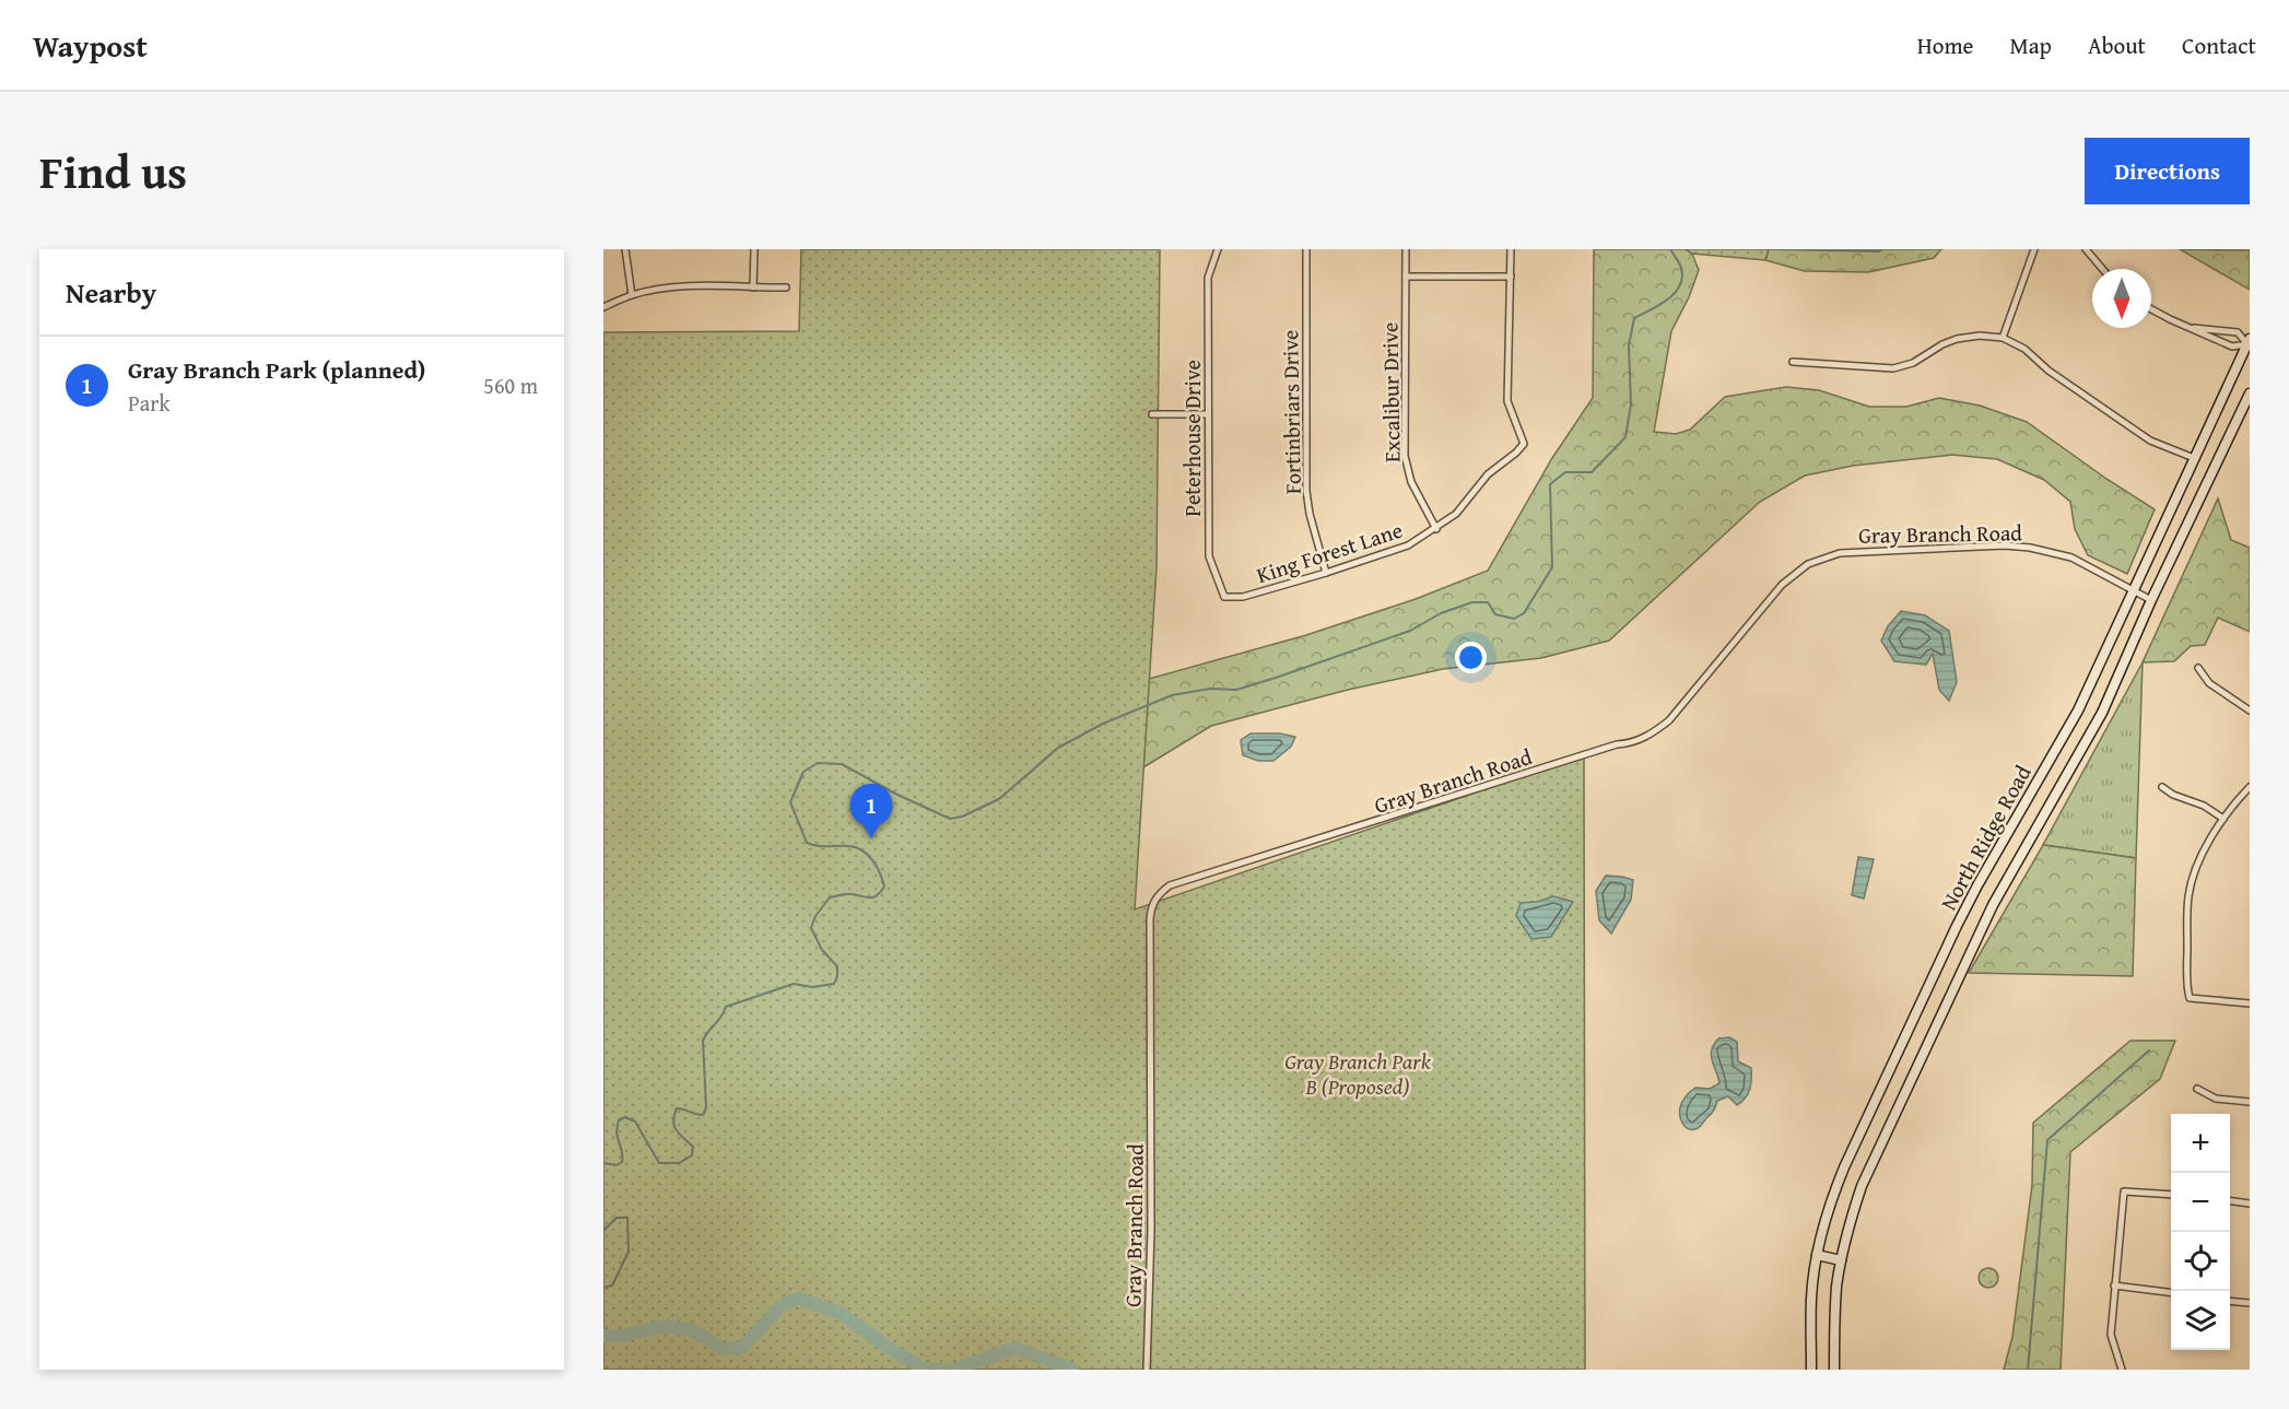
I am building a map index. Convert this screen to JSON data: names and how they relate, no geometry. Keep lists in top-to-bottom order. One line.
{"streets":{"main road":["North Ridge Road"],"street":["Excalibur Drive","Fortinbriars Drive","Peterhouse Drive","Gray Branch Road","King Forest Lane"]},"crossings":[["Excalibur Drive","King Forest Lane"],["Fortinbriars Drive","King Forest Lane"],["Peterhouse Drive","King Forest Lane"],["Gray Branch Road","North Ridge Road"]],"parks":["Gray Branch Park B (Proposed)"],"north":"bottom","page":{"header":"Waypost","nav":["Home","Map","About","Contact"],"title":"Find us","buttons":"Directions","heading":"Nearby","list":[{"mark":"1","name":"Gray Branch Park (planned)","note":"Park","value":"560 m"}],"pins":"1","map_buttons":["+","−"]}}
